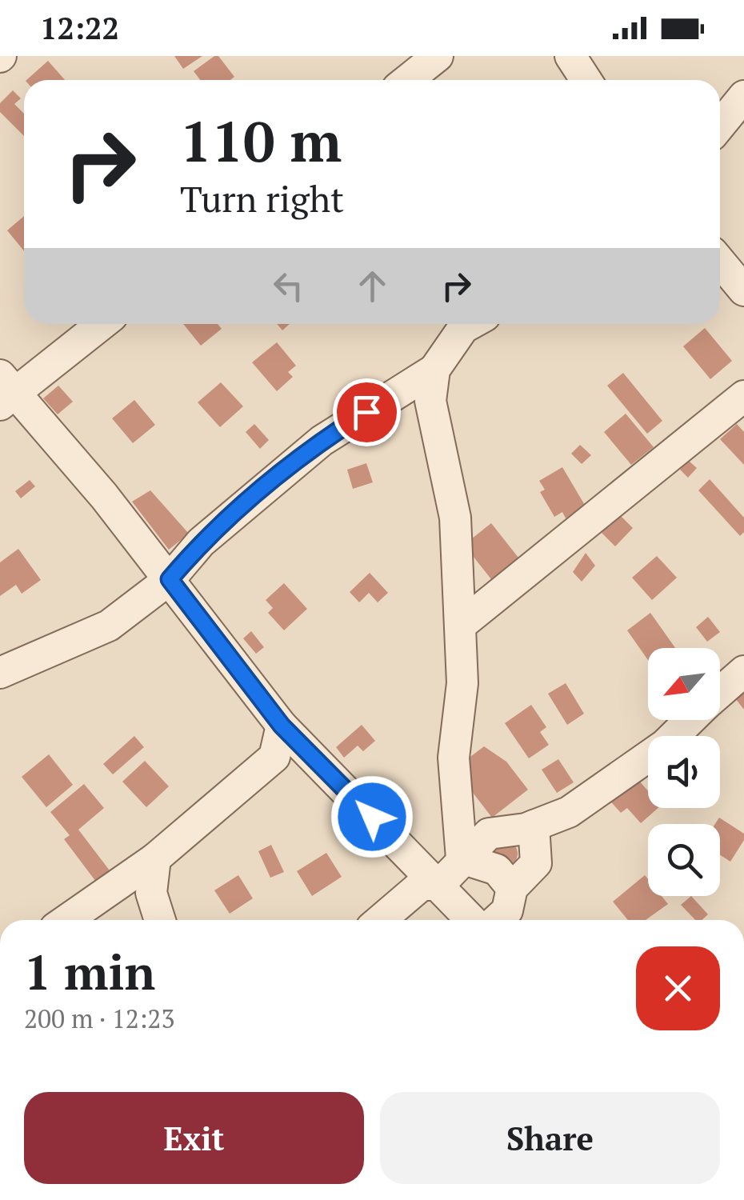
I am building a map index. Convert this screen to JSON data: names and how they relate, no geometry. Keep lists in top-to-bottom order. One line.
{"north":"bottom left","page":{"status":"12:22","turn":["110 m","Turn right"],"heading":["1 min","200 m · 12:23"],"buttons":["Exit","Share"]}}
